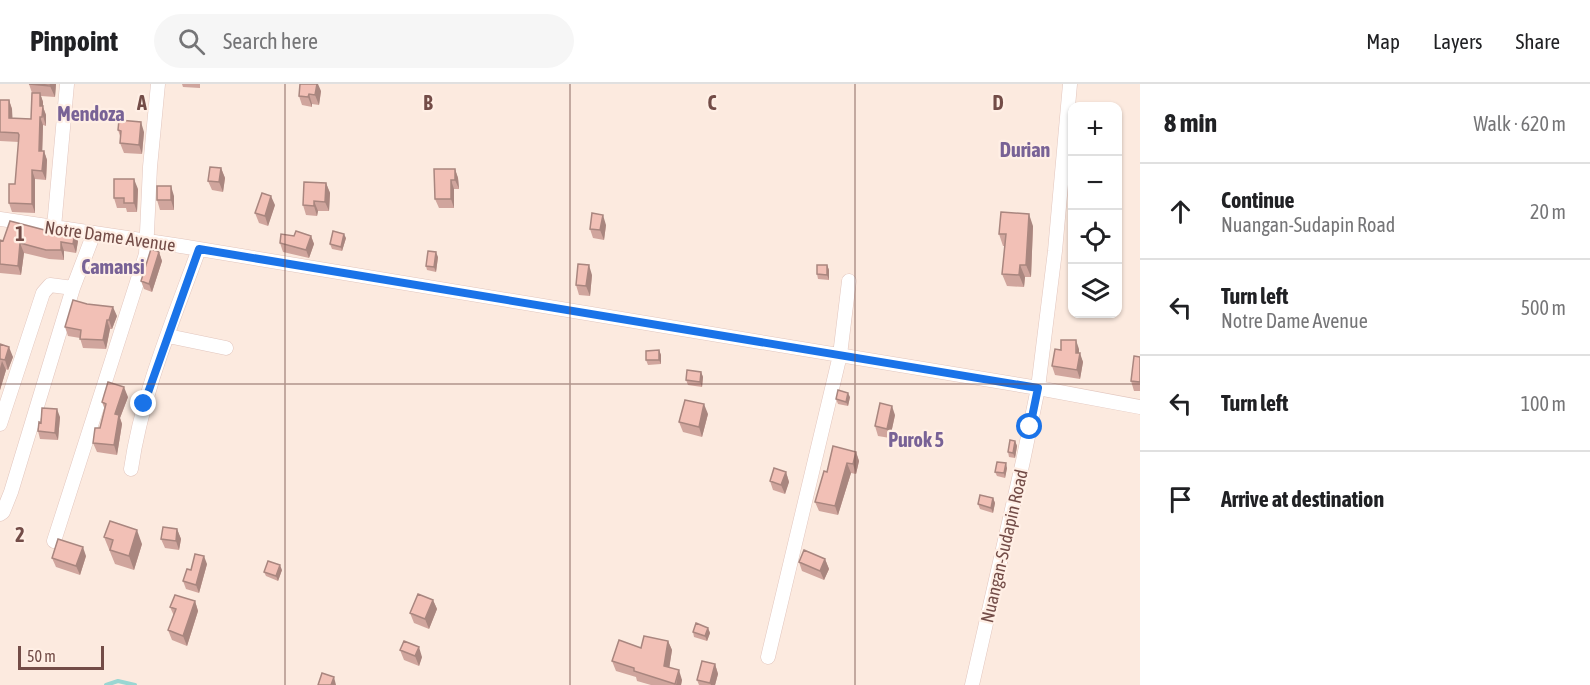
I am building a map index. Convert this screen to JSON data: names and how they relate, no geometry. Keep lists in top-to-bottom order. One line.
{"streets":{"street":["Notre Dame Avenue","Nuangan-Sudapin Road"]},"crossings":[["Notre Dame Avenue","Nuangan-Sudapin Road"]],"districts":["Mendoza","Durian","Camansi","Purok 5"],"scale_bar":"50 m","page":{"header":"Pinpoint","search":"Search here","nav":["Map","Layers","Share"],"heading":["8 min","Walk · 620 m"],"map_buttons":["+","−"],"list":[["Continue","Nuangan-Sudapin Road","20 m"],["Turn left","Notre Dame Avenue","500 m"],["Turn left","100 m"],"Arrive at destination"],"scale":"50 m"},"grid":{"columns":["A","B","C","D"],"rows":["1","2"]}}
